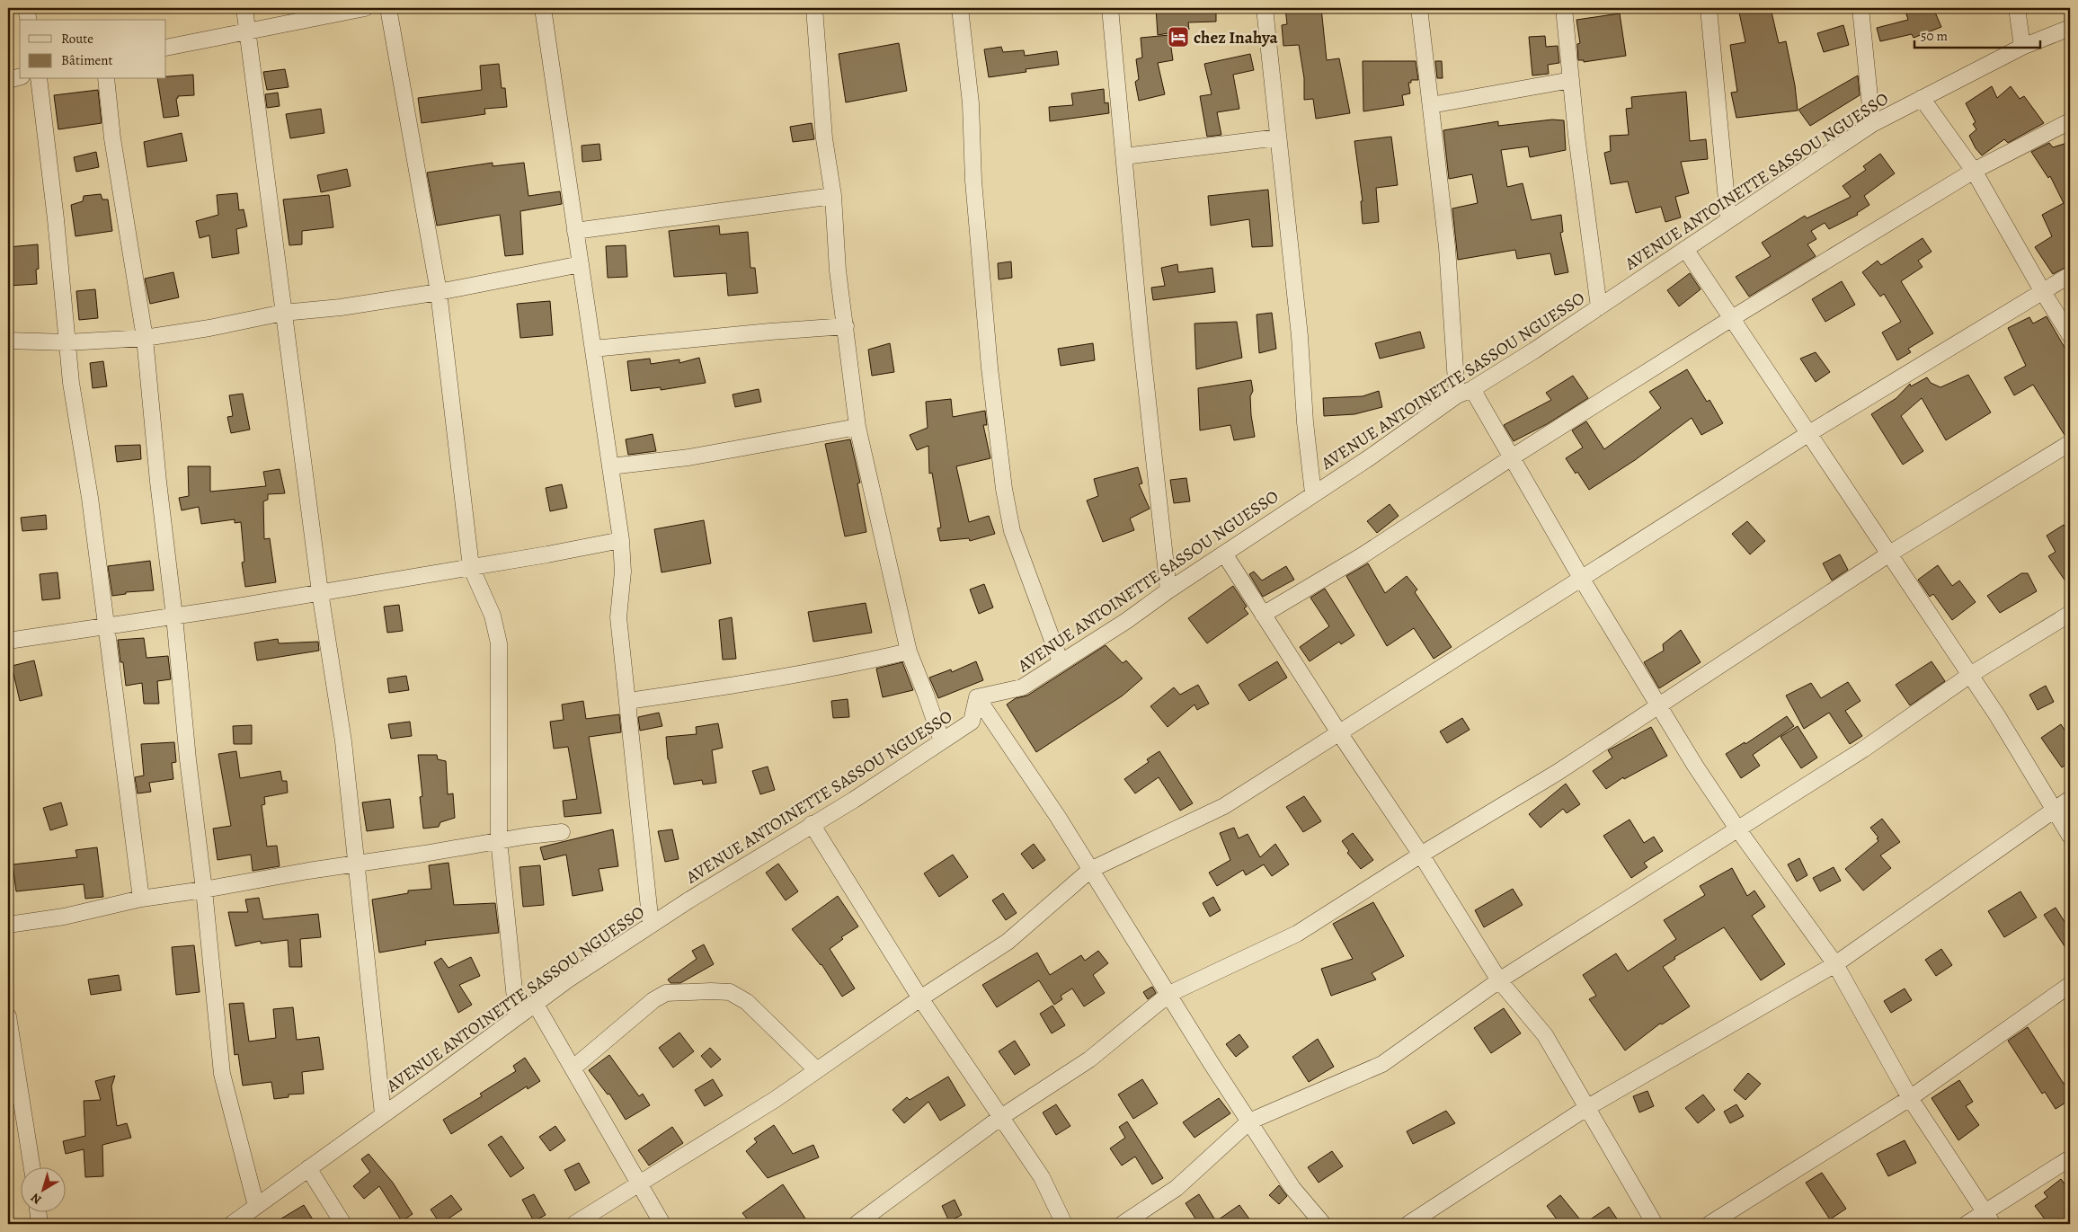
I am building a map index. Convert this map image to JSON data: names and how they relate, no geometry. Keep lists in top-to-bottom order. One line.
{"streets":{"street":["AVENUE ANTOINETTE SASSOU NGUESSO"]},"places":{"hotel":["chez Inahya"]},"legend":["Route","Bâtiment"],"scale_bar":"50 m","north":"bottom left"}
